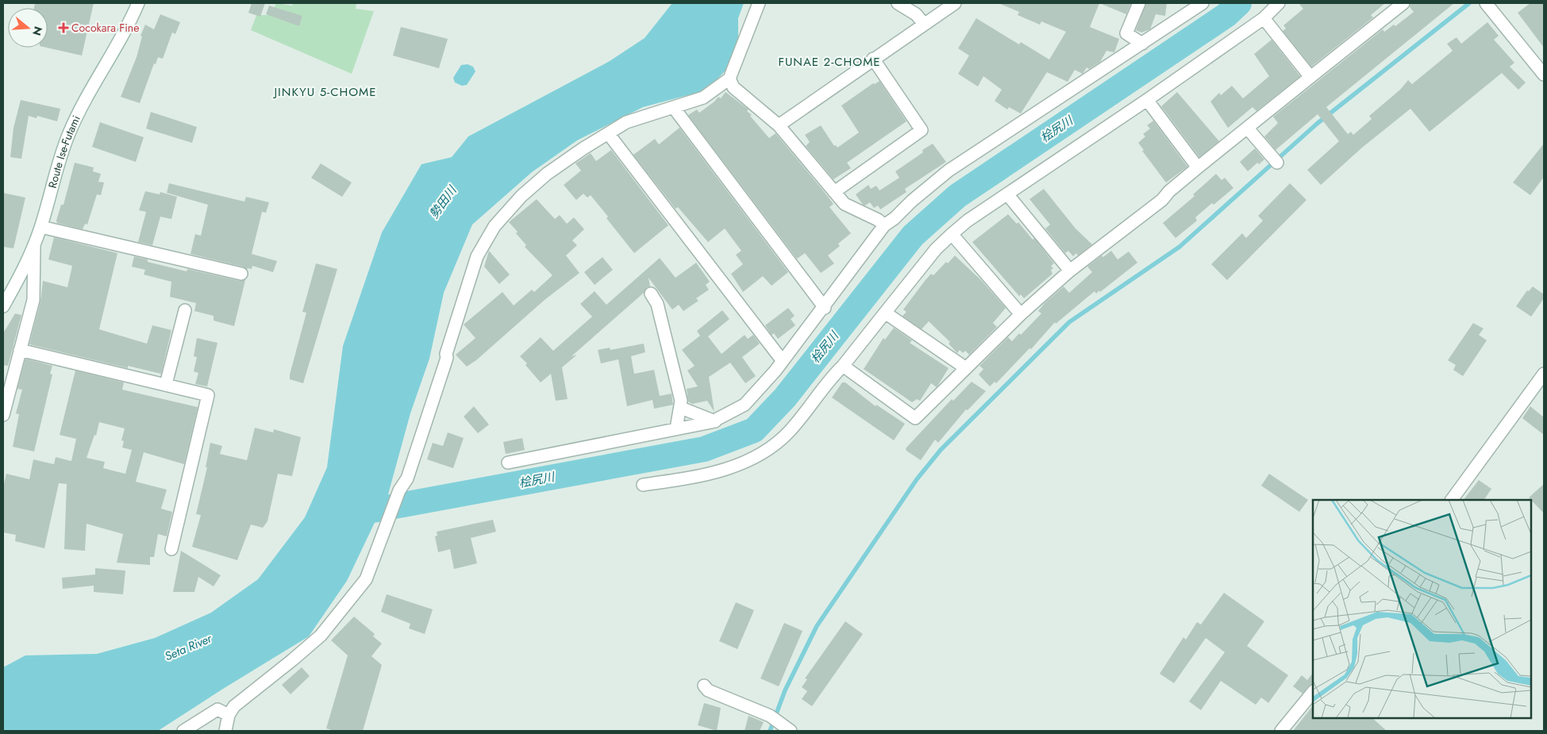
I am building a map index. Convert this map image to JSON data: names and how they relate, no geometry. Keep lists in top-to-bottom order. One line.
{"streets":{"street":["Route Ise-Futami"]},"districts":["FUNAE 2-CHOME","JINKYU 5-CHOME"],"water":["桧尻川","勢田川","Seta River"],"places":{"health":["Cocokara Fine"]},"north":"right"}
